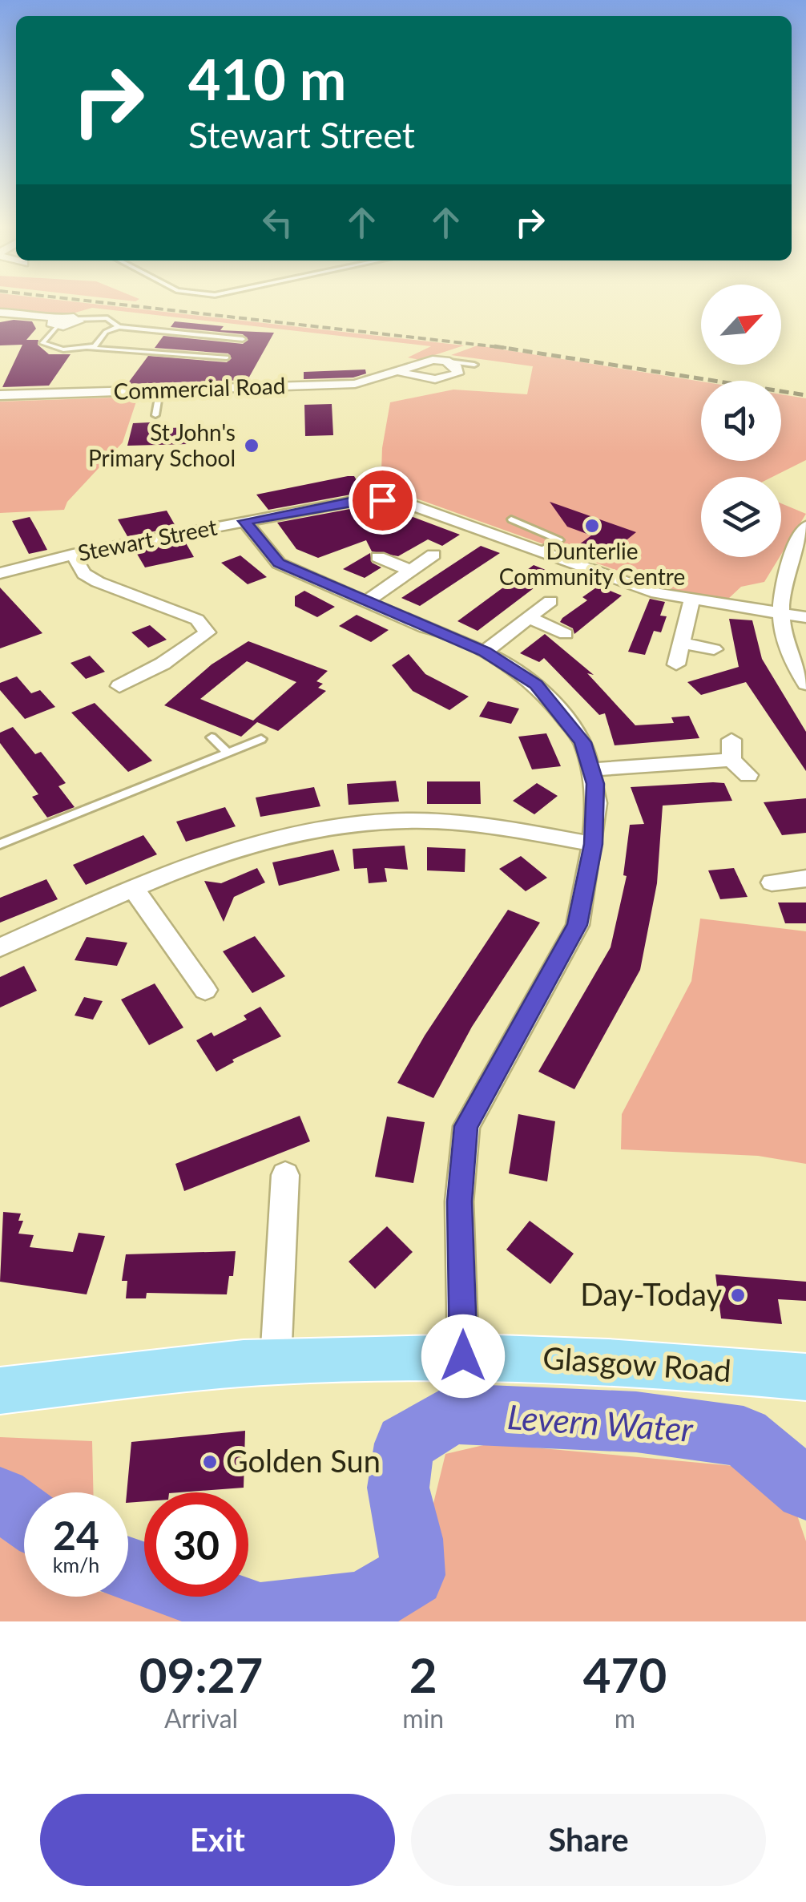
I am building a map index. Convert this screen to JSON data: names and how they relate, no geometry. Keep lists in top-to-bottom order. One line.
{"streets":{"main road":["Glasgow Road"],"street":["Commercial Road","Stewart Street"]},"water":["Levern Water"],"places":["St John's Primary School","Dunterlie Community Centre","Day-Today","Golden Sun"],"north":"top right","page":{"turn":["410 m","Stewart Street"],"speed":"24 km/h","limit":"30","eta":["09:27","Arrival","2","min","470","m"],"buttons":["Exit","Share"]}}
